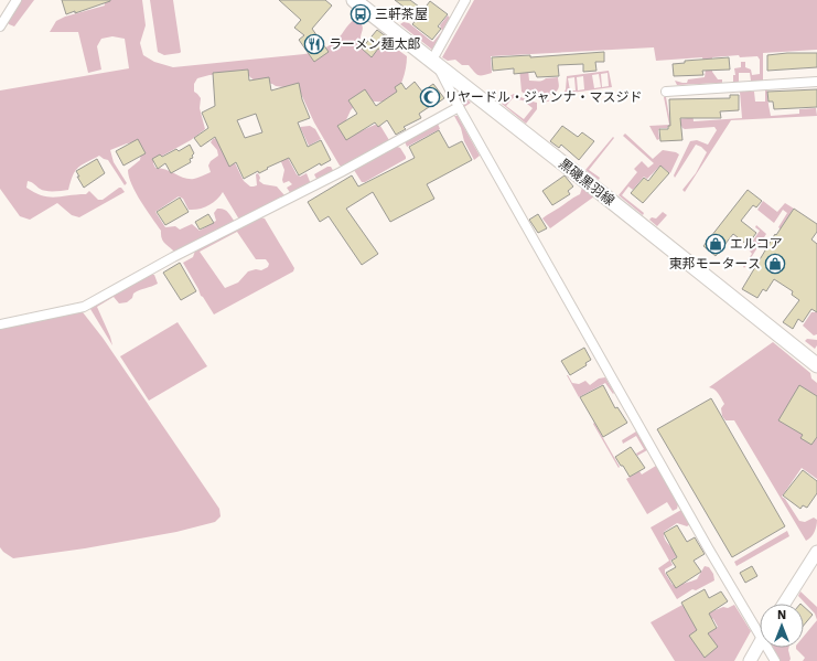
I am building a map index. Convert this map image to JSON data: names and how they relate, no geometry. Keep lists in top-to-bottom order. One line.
{"streets":{"main road":["黒磯黒羽線"]},"places":{"bus stop":["三軒茶屋"],"restaurant":["ラーメン麺太郎"],"mosque":["リヤードル・ジャンナ・マスジド"],"shop":["エルコア","東邦モータース"]},"north":"top"}
